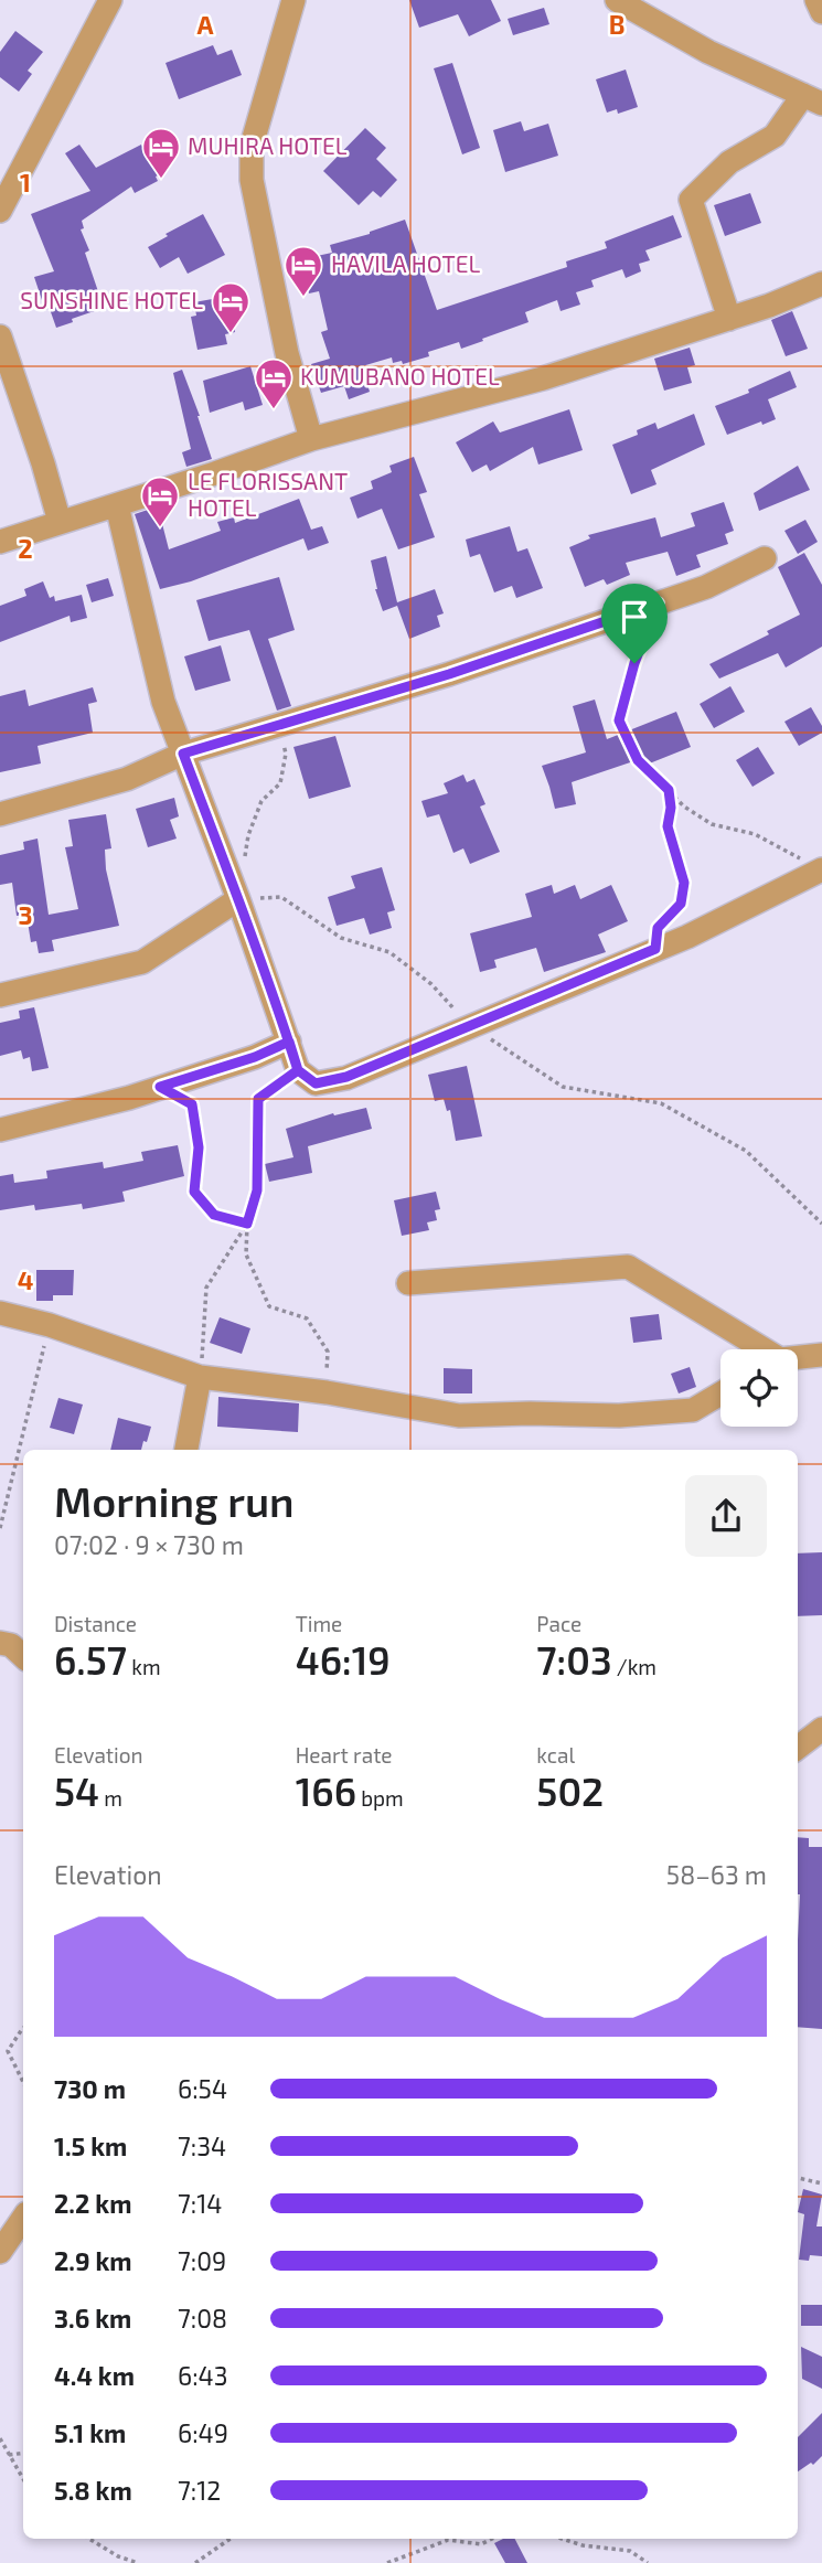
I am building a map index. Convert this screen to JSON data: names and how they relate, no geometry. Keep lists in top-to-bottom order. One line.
{"places":{"hotel":["MUHIRA HOTEL","HAVILA HOTEL","SUNSHINE HOTEL","KUMUBANO HOTEL","LE FLORISSANT HOTEL"]},"page":{"heading":["Morning run","07:02 · 9 × 730 m"],"stats":[["Distance","6.57 km"],["Time","46:19"],["Pace","7:03 /km"],["Elevation","54 m"],["Heart rate","166 bpm"],["kcal","502"]],"chart":["Elevation","58–63 m"],"list":[{"name":"730 m","note":"6:54"},{"name":"1.5 km","note":"7:34"},{"name":"2.2 km","note":"7:14"},{"name":"2.9 km","note":"7:09"},{"name":"3.6 km","note":"7:08"},{"name":"4.4 km","note":"6:43"},{"name":"5.1 km","note":"6:49"},{"name":"5.8 km","note":"7:12"}]},"grid":{"columns":["A","B"],"rows":["1","2","3","4"]}}
